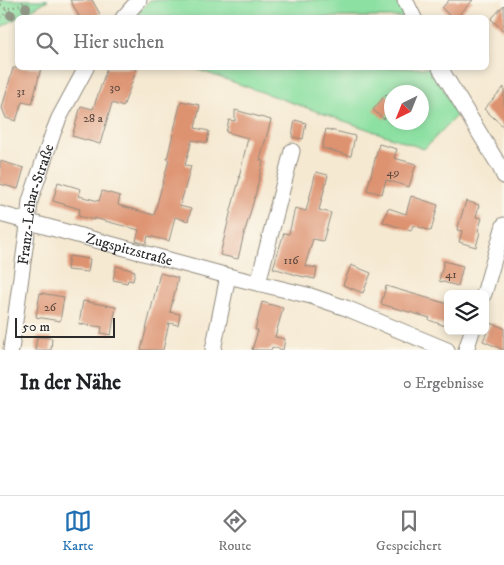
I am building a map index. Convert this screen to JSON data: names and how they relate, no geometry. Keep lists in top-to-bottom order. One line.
{"streets":{"street":["Franz-Lehar-Straße","Zugspitzstraße"]},"crossings":[["Franz-Lehar-Straße","Zugspitzstraße"]],"house_numbers":["30","31","28 a","49","116","41","26"],"scale_bar":"50 m","north":"bottom left","page":{"search":"Hier suchen","scale":"50 m","heading":["In der Nähe","0 Ergebnisse"],"nav":["Karte","Route","Gespeichert"]}}
